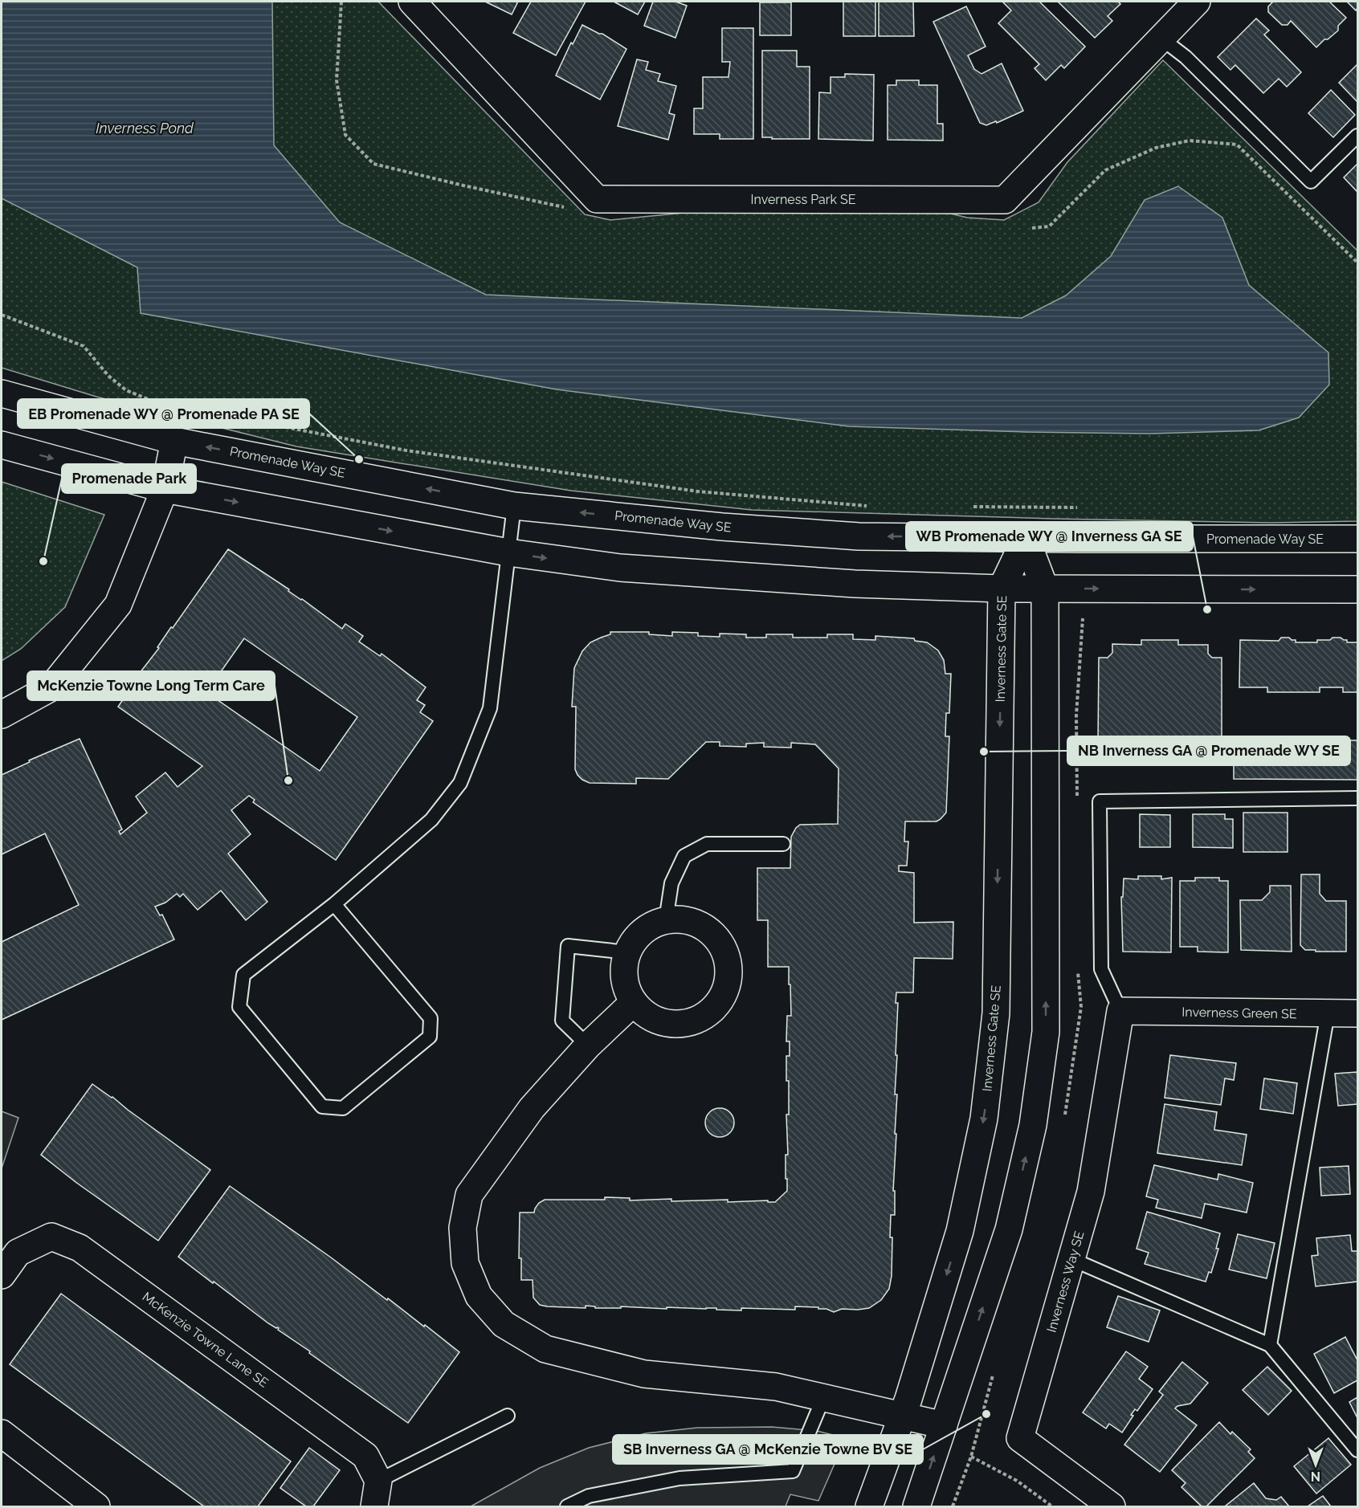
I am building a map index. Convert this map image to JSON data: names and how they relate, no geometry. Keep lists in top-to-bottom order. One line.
{"streets":{"street":["Inverness Park SE","Promenade Way SE","Inverness Gate SE","Inverness Green SE","Inverness Way SE","McKenzie Towne Lane SE"]},"crossings":[["Promenade Way SE","Inverness Gate SE"],["Inverness Green SE","Inverness Way SE"]],"water":["Inverness Pond"],"places":["EB Promenade WY @ Promenade PA SE","Promenade Park","WB Promenade WY @ Inverness GA SE","NB Inverness GA @ Promenade WY SE","McKenzie Towne Long Term Care","SB Inverness GA @ McKenzie Towne BV SE"],"north":"bottom"}
